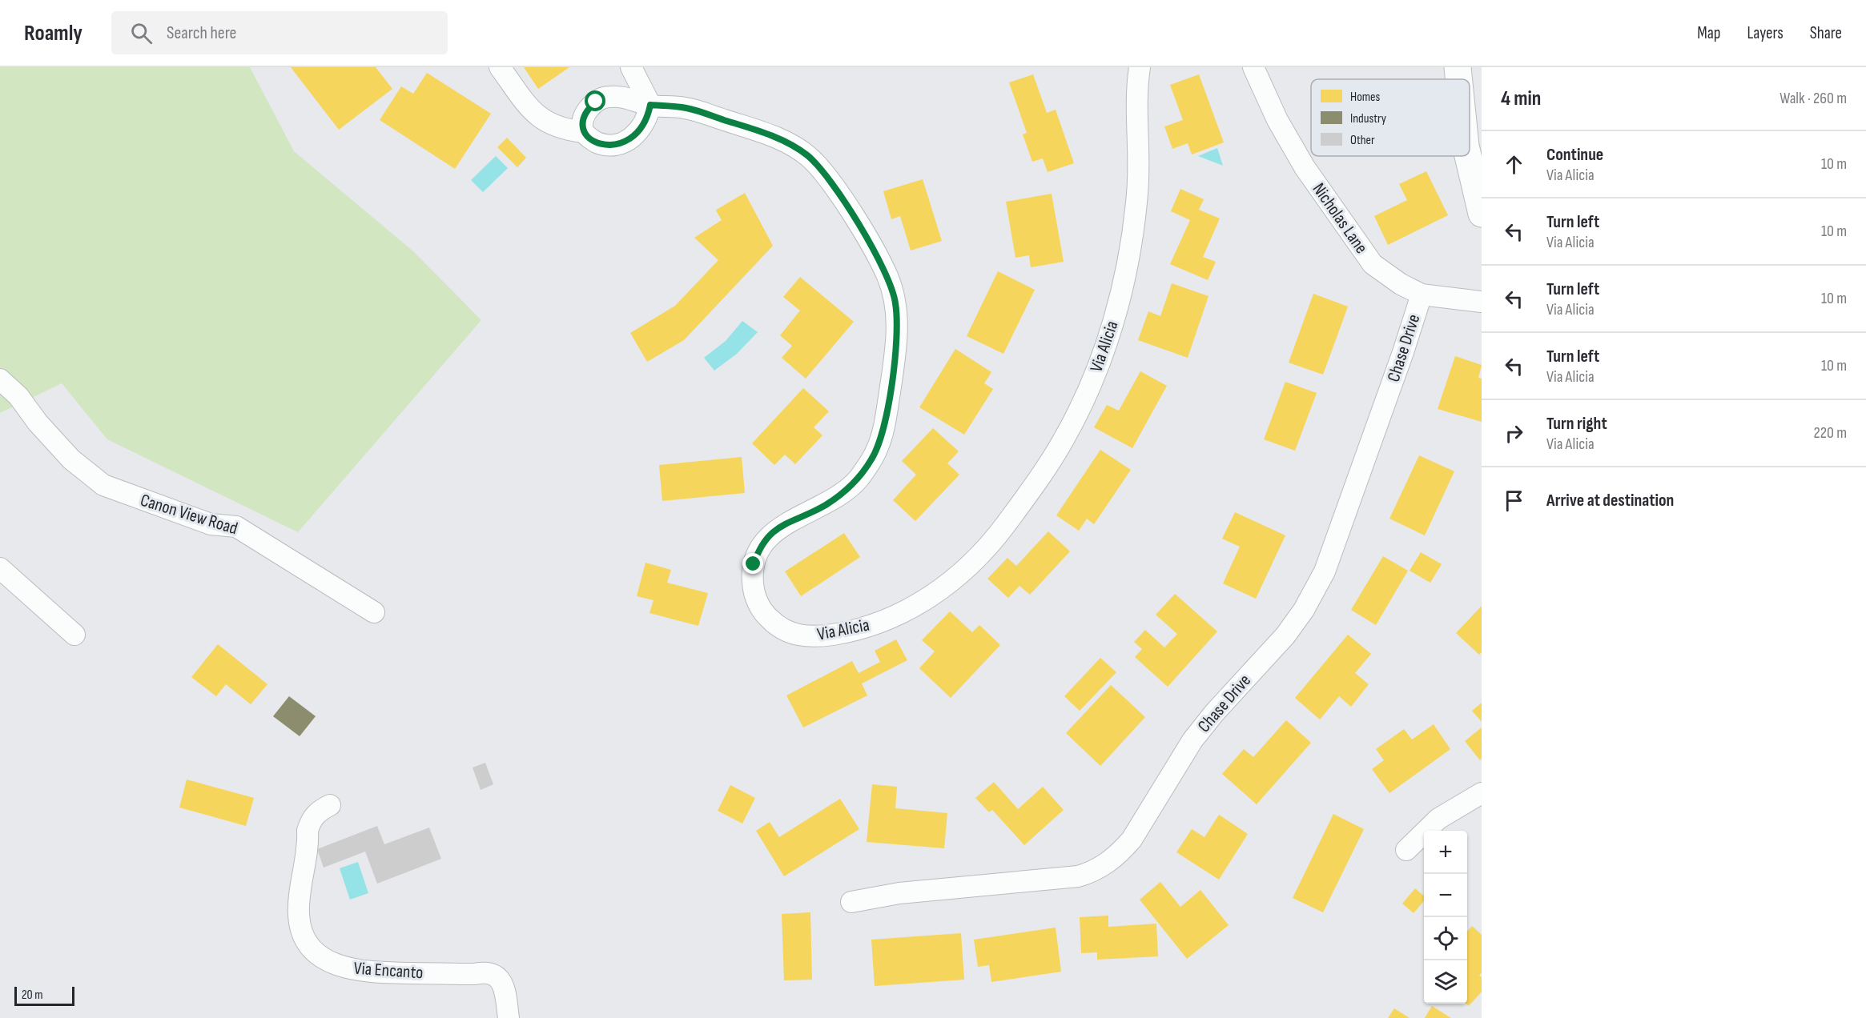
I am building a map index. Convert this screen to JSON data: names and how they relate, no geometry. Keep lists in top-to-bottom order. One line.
{"streets":{"street":["Nicholas Lane","Via Alicia","Chase Drive","Canon View Road","Via Encanto"]},"crossings":[["Nicholas Lane","Chase Drive"]],"legend":["Homes","Industry","Other"],"scale_bar":"20 m","page":{"header":"Roamly","search":"Search here","nav":["Map","Layers","Share"],"heading":["4 min","Walk · 260 m"],"list":[["Continue","Via Alicia","10 m"],["Turn left","Via Alicia","10 m"],["Turn left","Via Alicia","10 m"],["Turn left","Via Alicia","10 m"],["Turn right","Via Alicia","220 m"],"Arrive at destination"],"map_buttons":["+","−"],"scale":"20 m"}}
